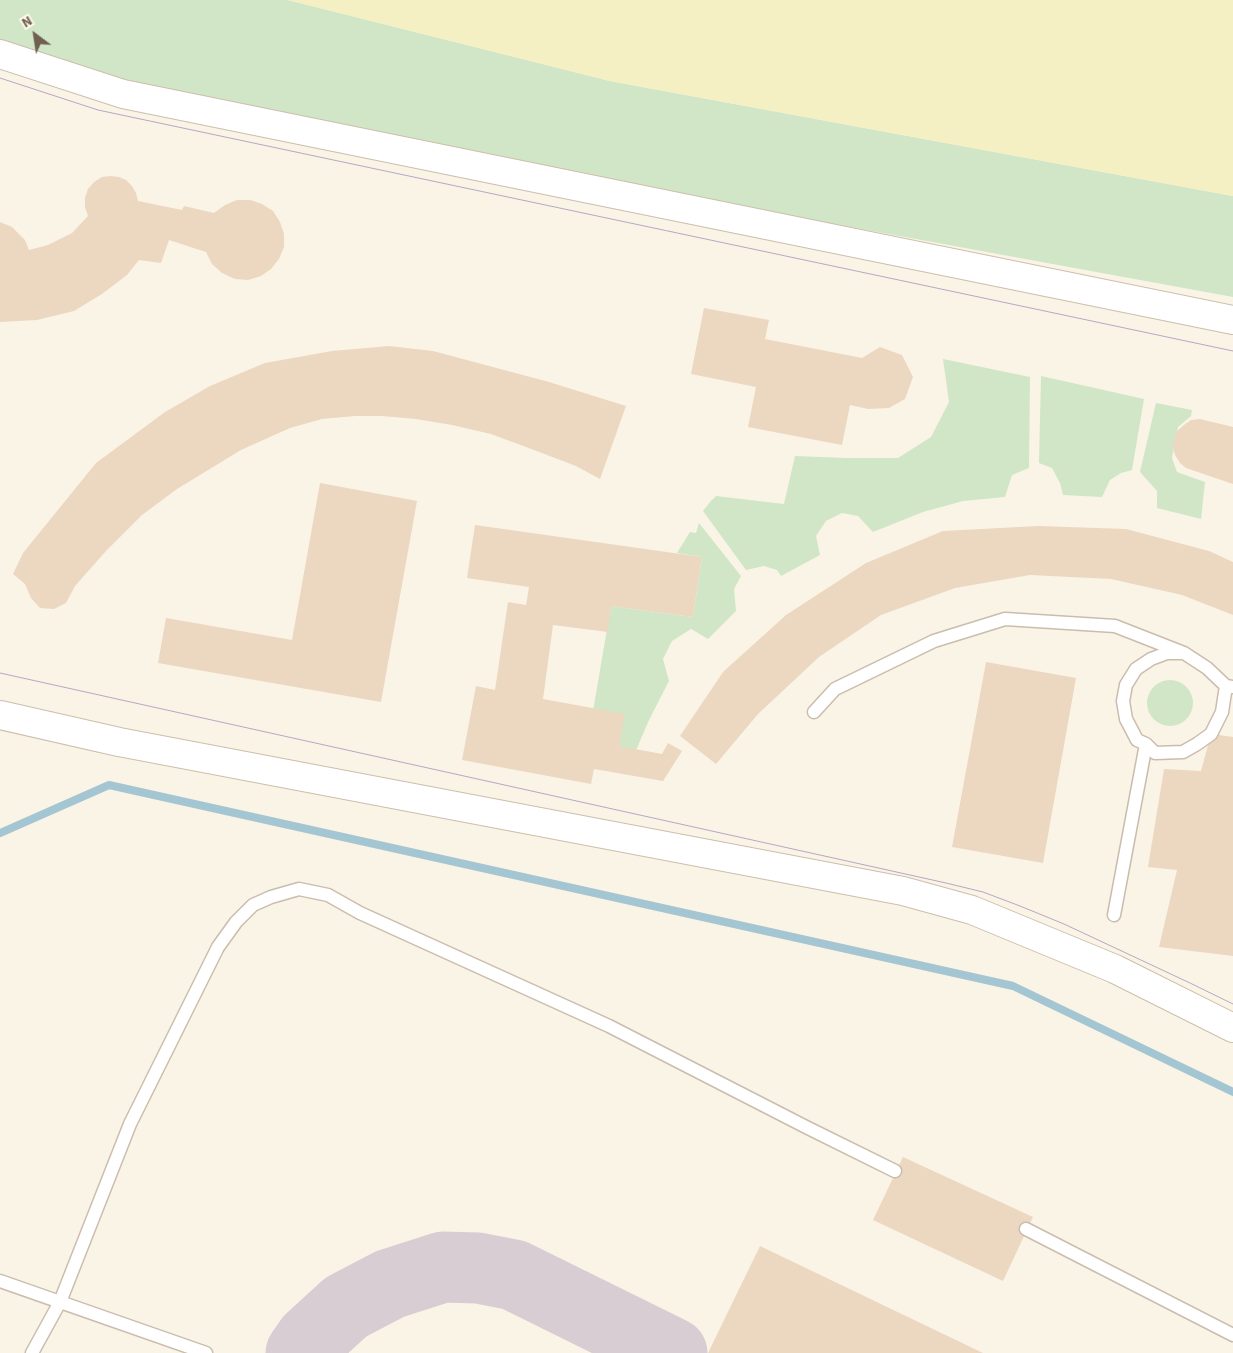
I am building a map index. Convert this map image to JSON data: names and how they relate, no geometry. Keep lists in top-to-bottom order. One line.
{"north":"top left"}
